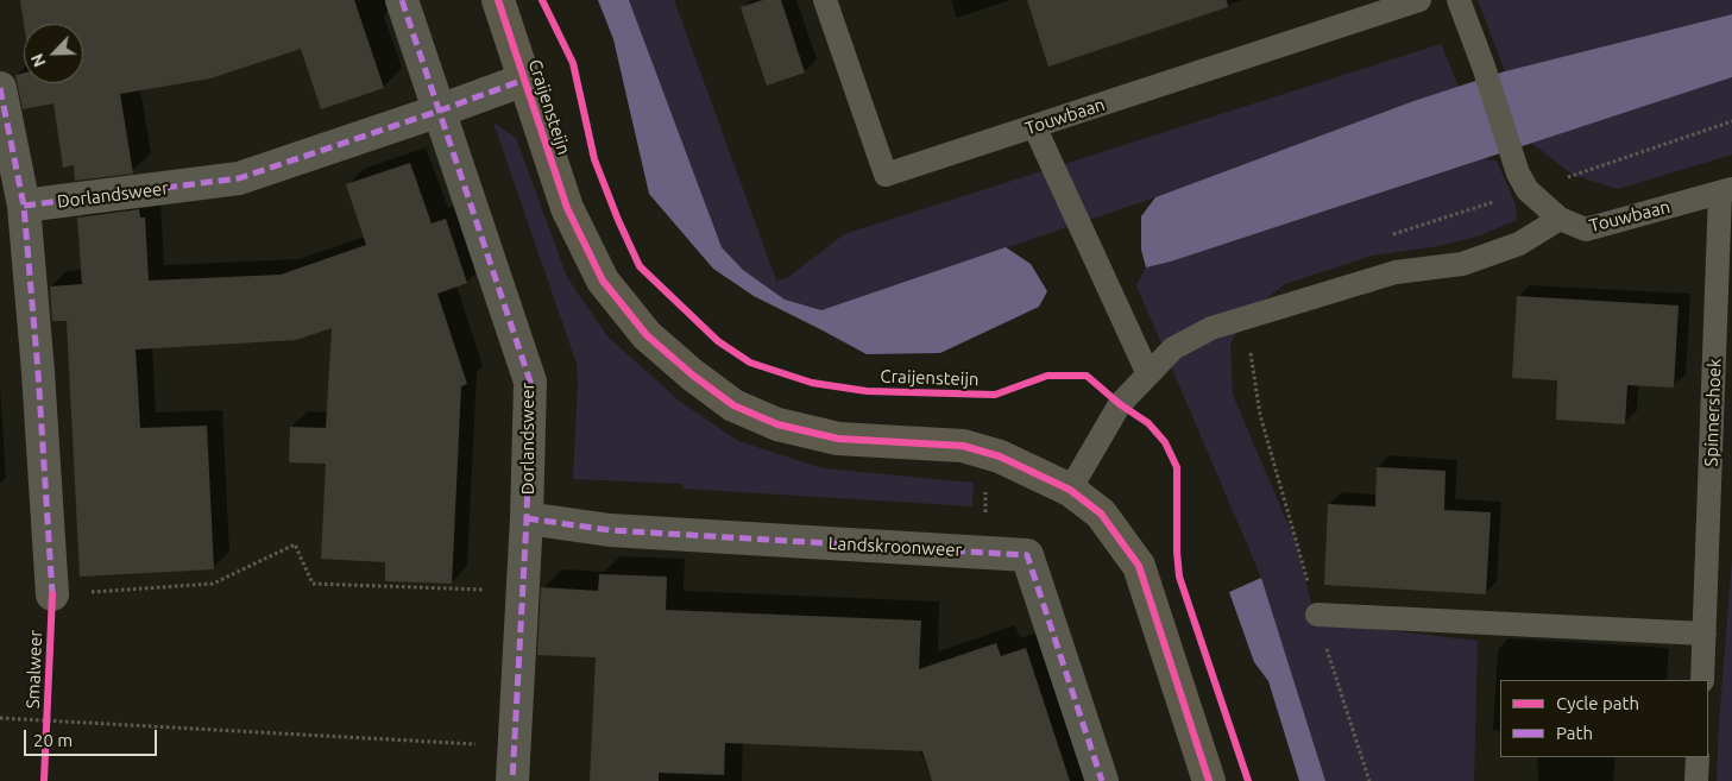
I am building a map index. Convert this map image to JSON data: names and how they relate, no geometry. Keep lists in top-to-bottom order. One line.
{"streets":{"street":["Craijensteijn","Dorlandsweer","Landskroonweer"],"lane":["Touwbaan","Spinnershoek"],"cycle path":["Smalweer"]},"crossings":[["Craijensteijn","Dorlandsweer"],["Touwbaan","Spinnershoek"],["Dorlandsweer","Landskroonweer"]],"legend":["Cycle path","Path"],"scale_bar":"20 m","north":"bottom left"}
